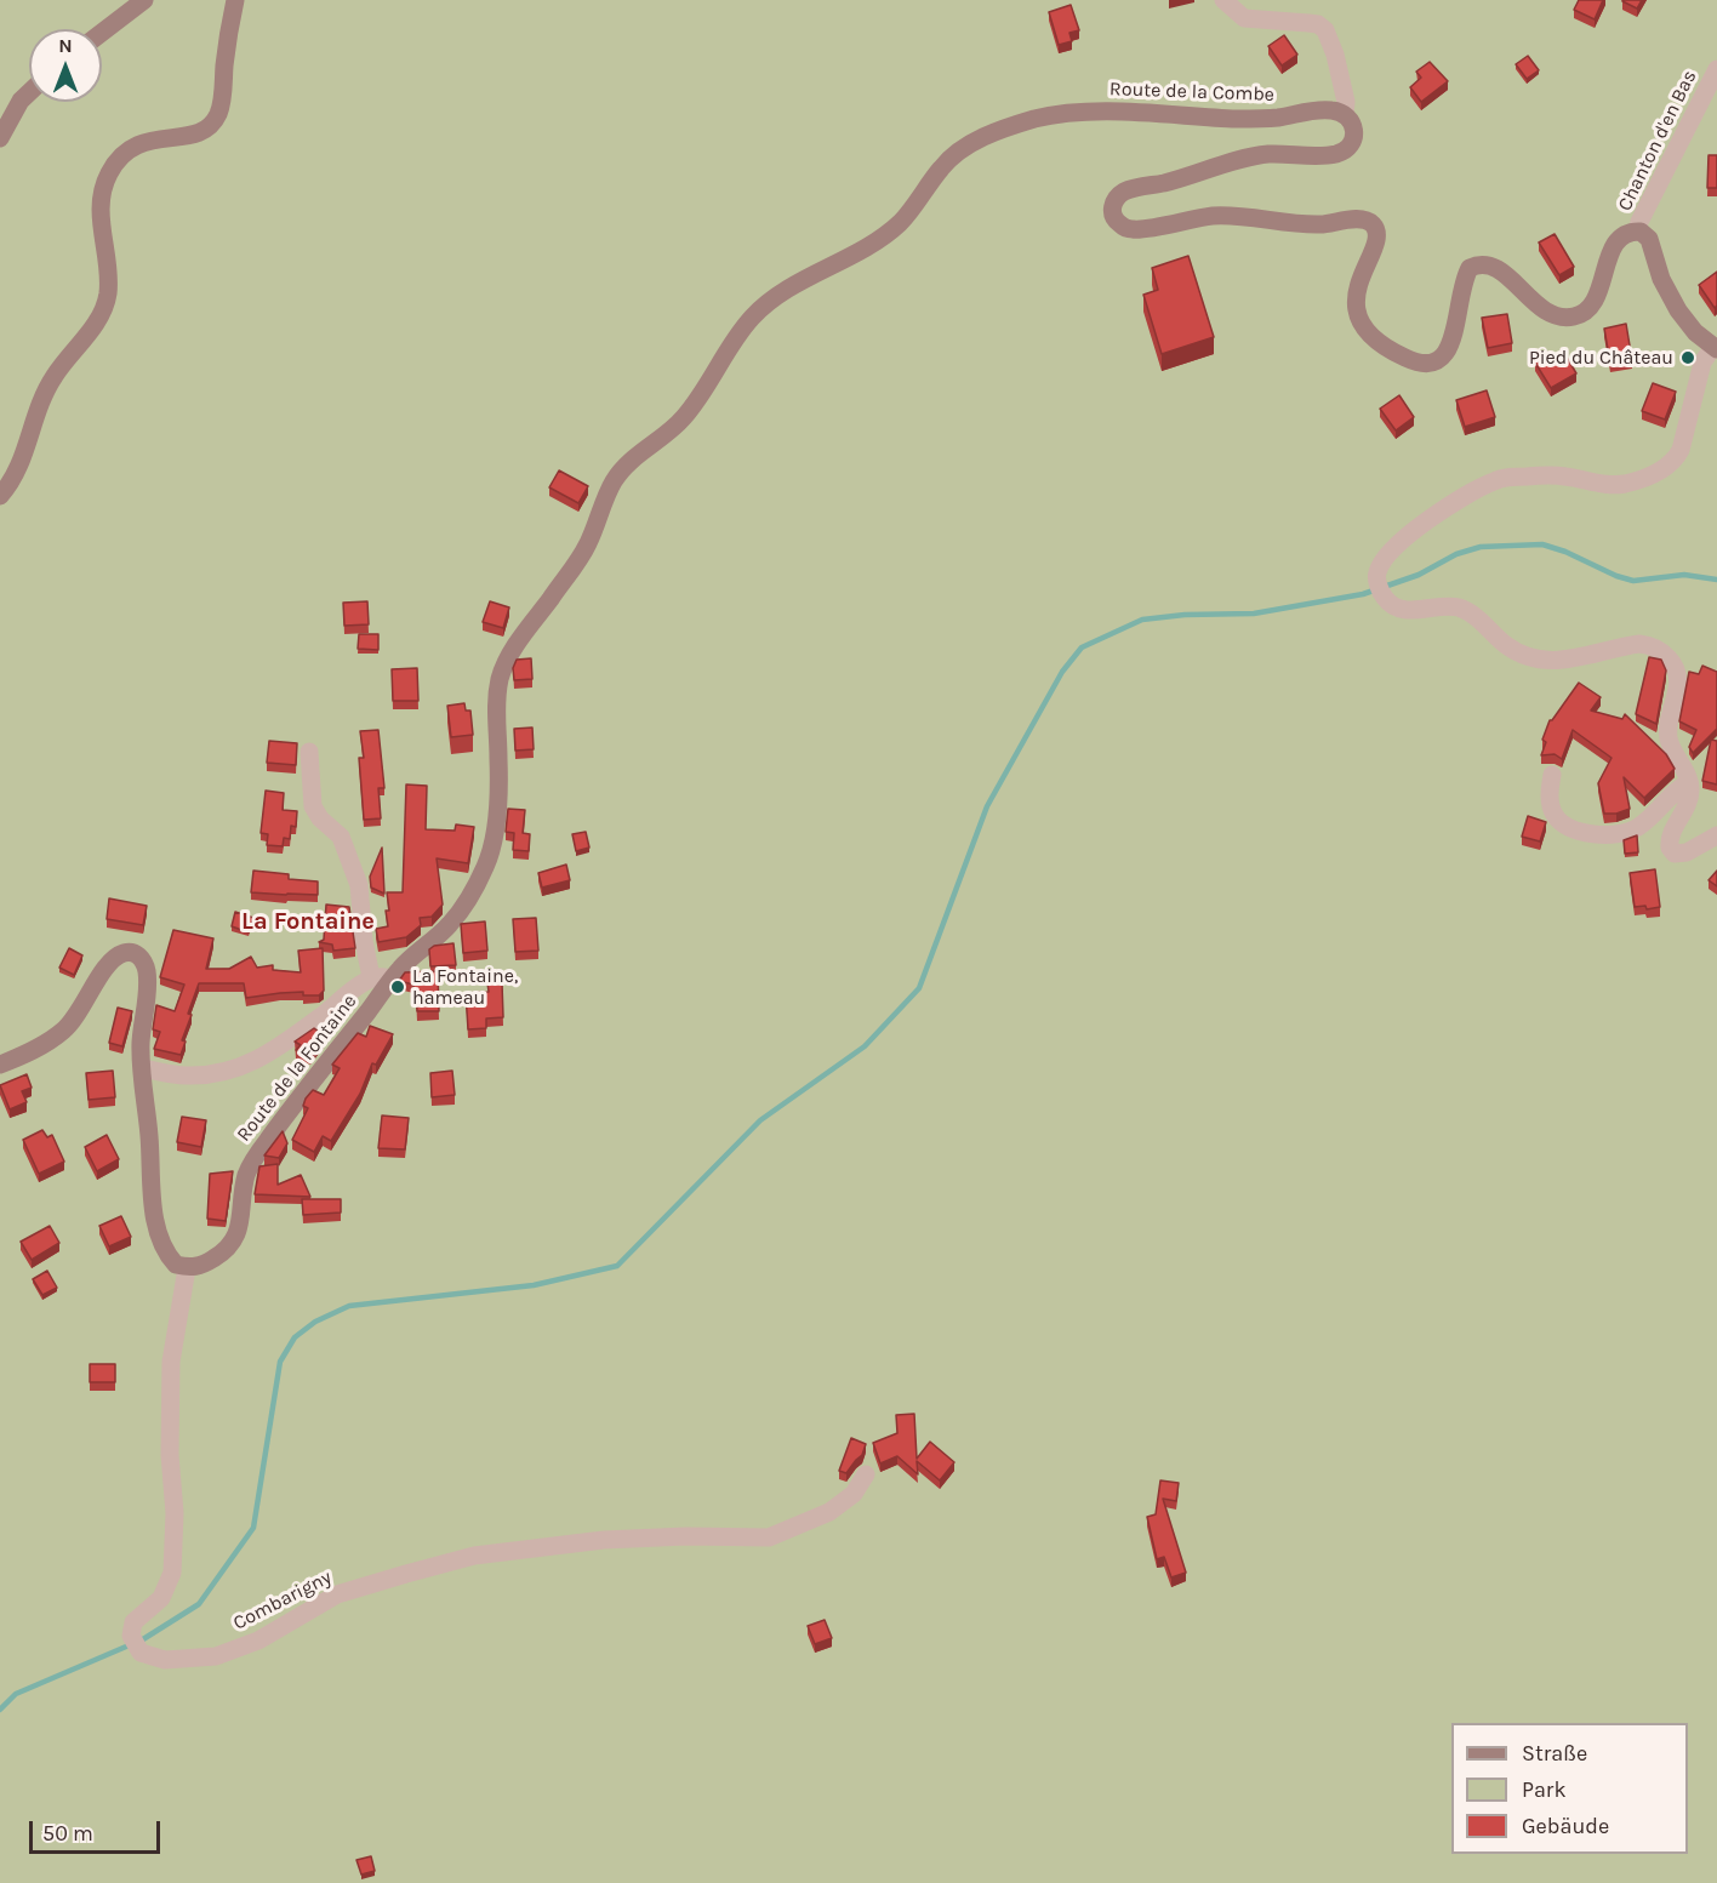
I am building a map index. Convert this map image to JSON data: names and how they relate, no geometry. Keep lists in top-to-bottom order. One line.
{"streets":{"street":["Route de la Combe","Chanton d'en Bas","Route de la Fontaine","Combarigny"]},"crossings":[["Route de la Combe","Route de la Fontaine"],["Route de la Fontaine","Combarigny"]],"districts":["La Fontaine"],"places":["Pied du Château","La Fontaine, hameau"],"legend":["Straße","Park","Gebäude"],"scale_bar":"50 m","north":"top"}
